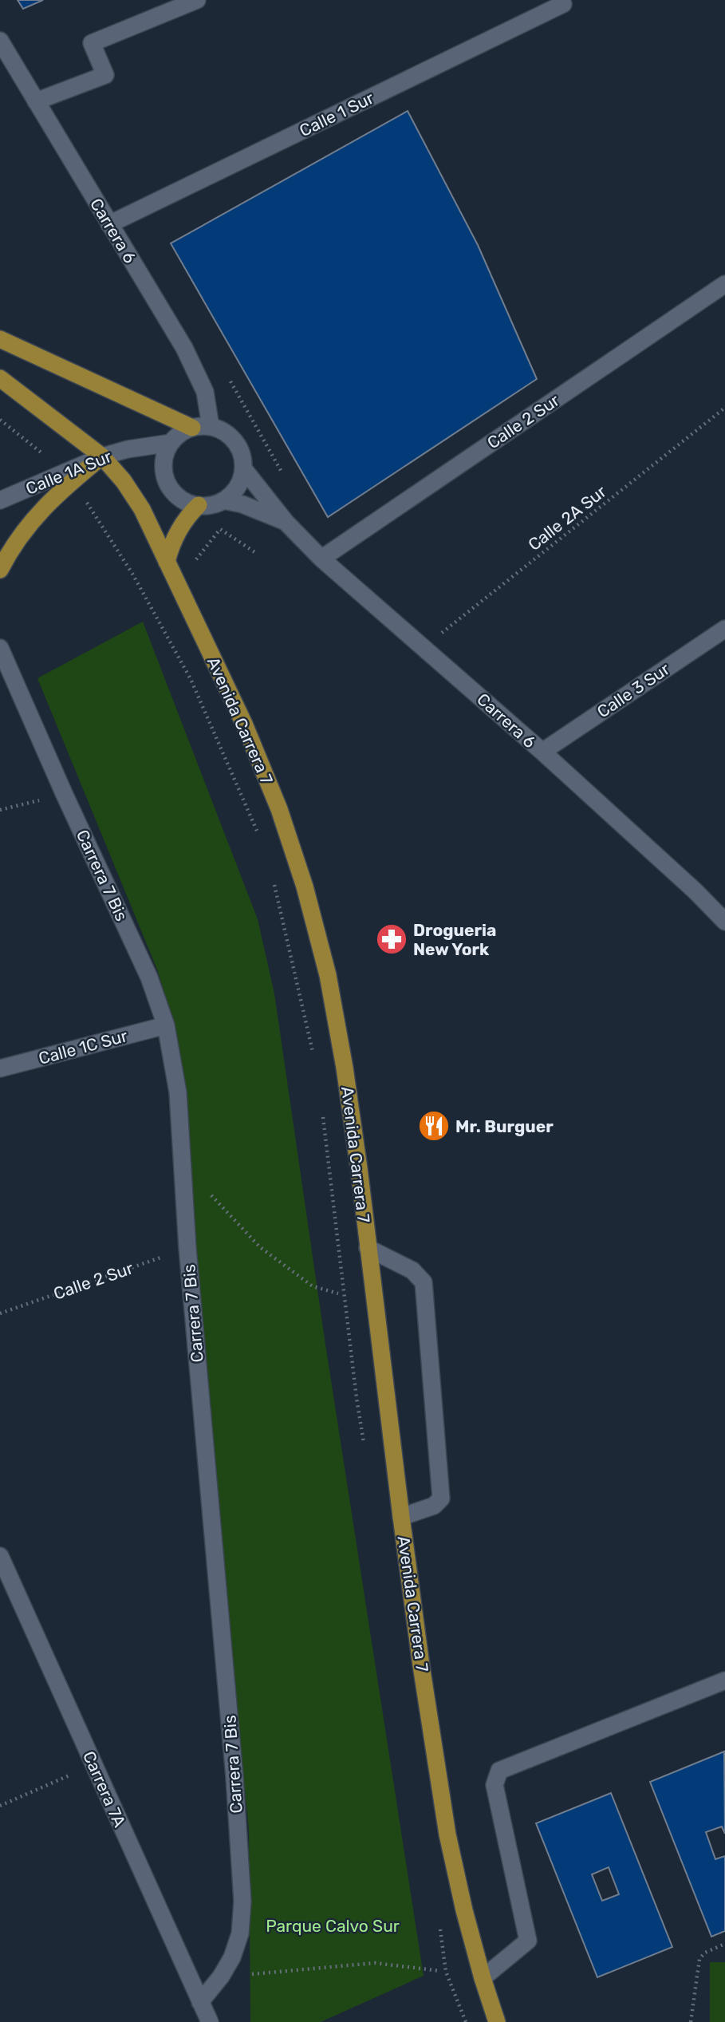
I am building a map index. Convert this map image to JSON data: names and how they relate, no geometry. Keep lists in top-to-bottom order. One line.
{"streets":{"main road":["Avenida Carrera 7"],"street":["Calle 1 Sur","Carrera 6","Calle 2 Sur","Calle 1A Sur","Calle 3 Sur","Carrera 7 Bis","Calle 1C Sur","Carrera 7A"],"path":["Calle 2A Sur"]},"crossings":[["Calle 1 Sur","Carrera 6"],["Carrera 6","Calle 2 Sur"],["Carrera 6","Calle 1A Sur"],["Carrera 6","Calle 2A Sur"],["Carrera 6","Calle 3 Sur"],["Calle 2 Sur","Carrera 7 Bis"],["Calle 1A Sur","Avenida Carrera 7"],["Carrera 7 Bis","Calle 1C Sur"],["Carrera 7 Bis","Carrera 7A"]],"parks":["Parque Calvo Sur"],"places":{"pharmacy":["Drogueria New York"],"restaurant":["Mr. Burguer"]}}
